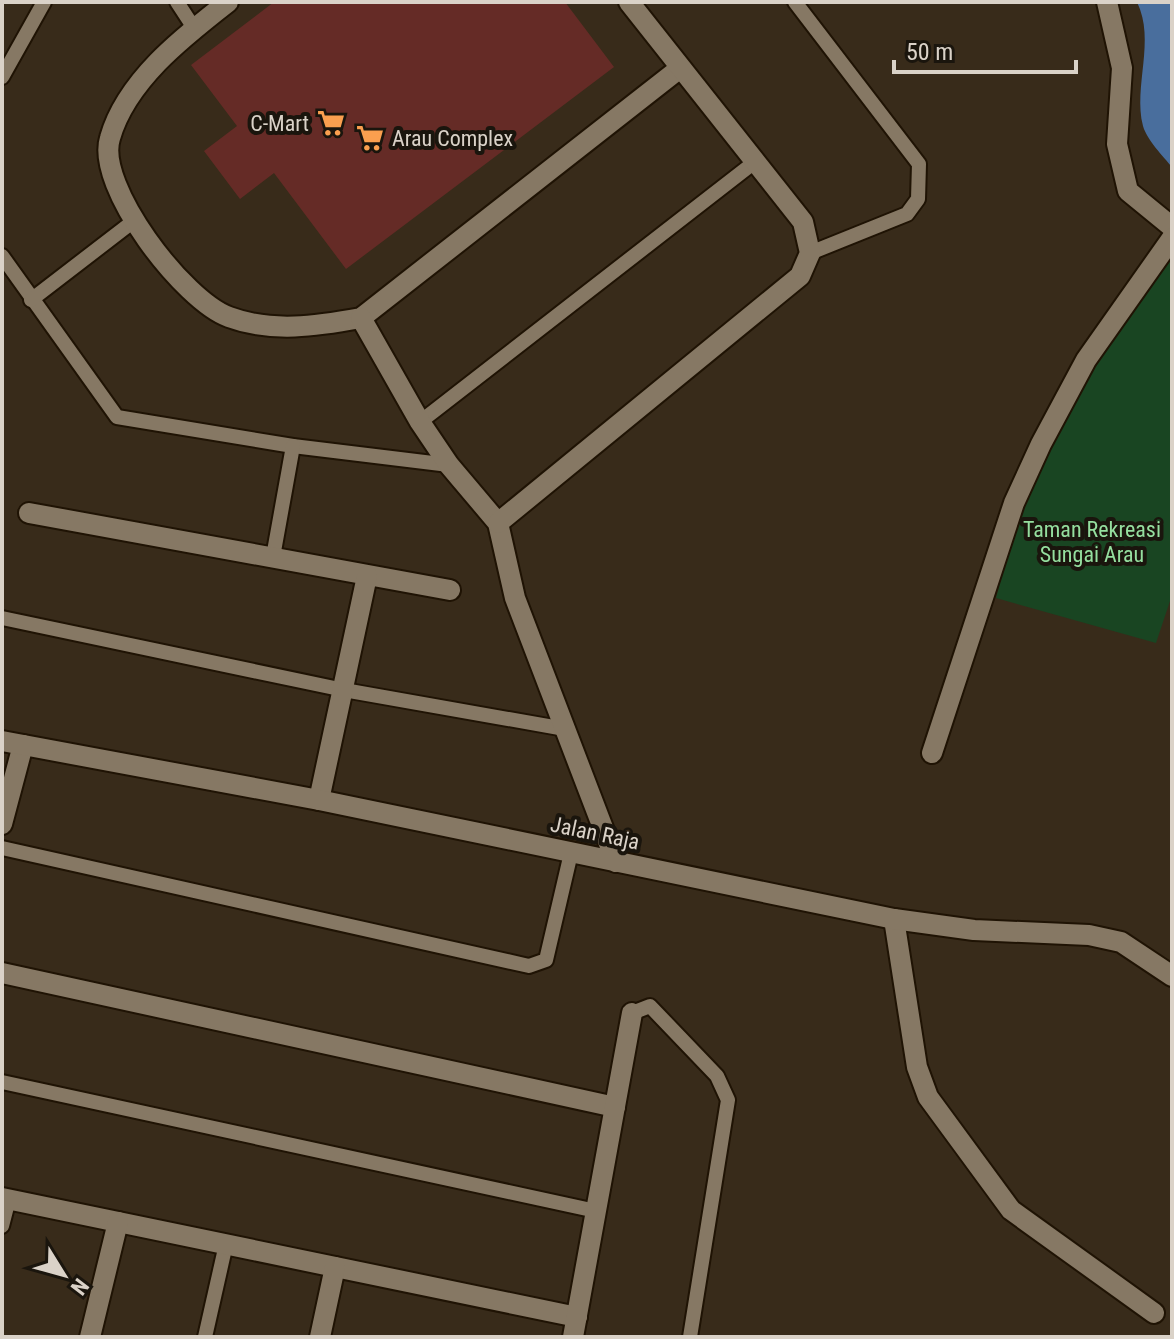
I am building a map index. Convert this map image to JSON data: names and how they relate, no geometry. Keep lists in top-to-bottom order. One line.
{"streets":{"street":["Jalan Raja"]},"parks":["Taman Rekreasi Sungai Arau"],"places":{"supermarket":["C-Mart","Arau Complex"]},"scale_bar":"50 m","north":"bottom right"}
